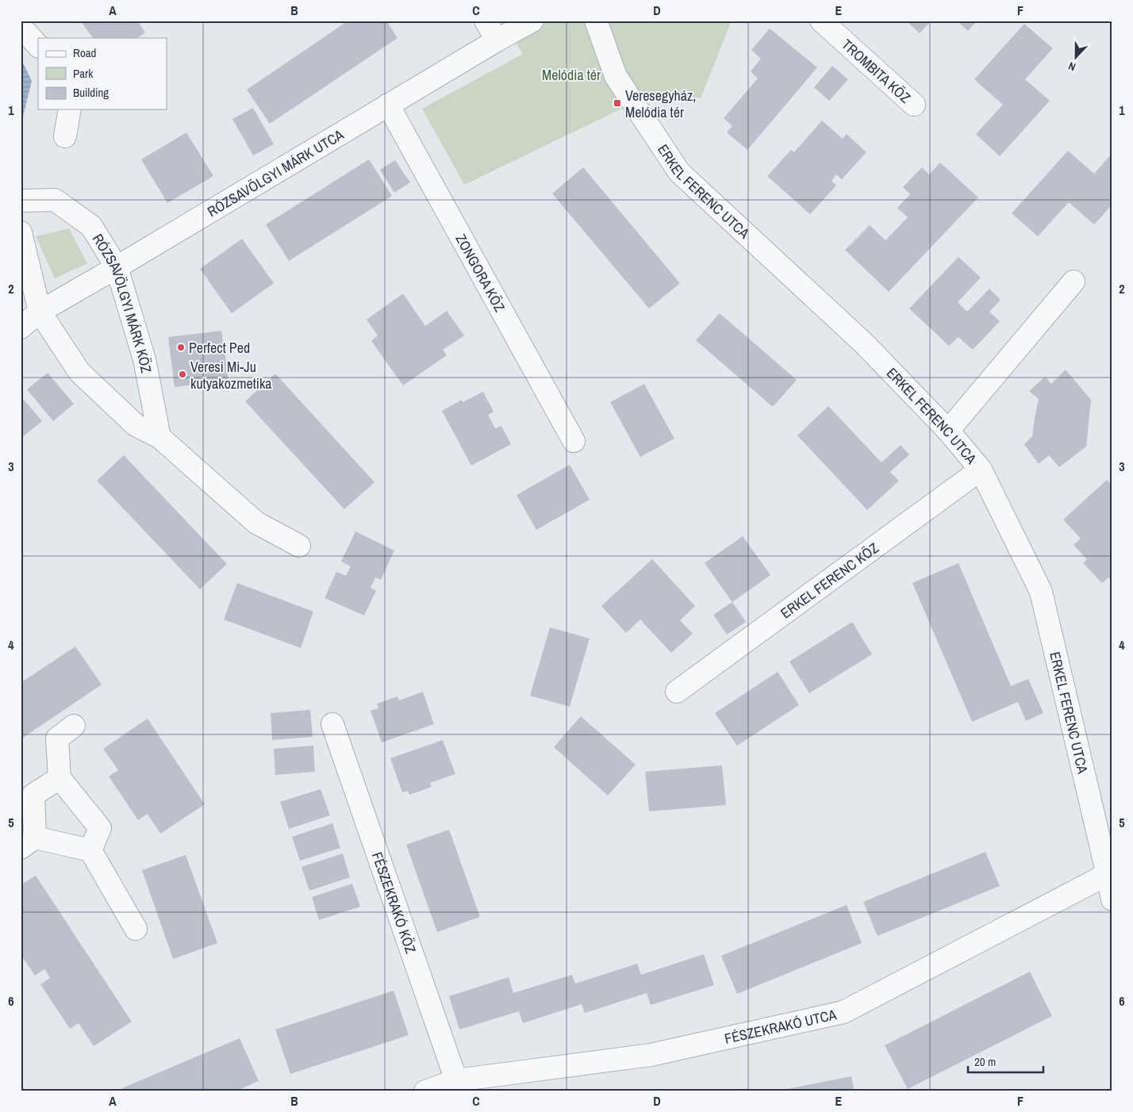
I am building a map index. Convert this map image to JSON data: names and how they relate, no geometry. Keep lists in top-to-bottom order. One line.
{"streets":{"street":["TROMBITA KÖZ","RÓZSAVÖLGYI MÁRK UTCA","ERKEL FERENC UTCA","ZONGORA KÖZ","RÓZSAVÖLGYI MÁRK KÖZ","ERKEL FERENC KÖZ","FÉSZEKRAKÓ KÖZ","FÉSZEKRAKÓ UTCA"]},"crossings":[["RÓZSAVÖLGYI MÁRK UTCA","ZONGORA KÖZ"],["RÓZSAVÖLGYI MÁRK UTCA","RÓZSAVÖLGYI MÁRK KÖZ"],["ERKEL FERENC UTCA","ERKEL FERENC KÖZ"],["ERKEL FERENC UTCA","FÉSZEKRAKÓ UTCA"],["FÉSZEKRAKÓ KÖZ","FÉSZEKRAKÓ UTCA"]],"parks":["Melódia tér"],"places":{"transit":["Veresegyház, Melódia tér"],"other":["Perfect Ped","Veresi Mi-Ju kutyakozmetika"]},"legend":["Road","Park","Building"],"scale_bar":"20 m","north":"bottom","grid":{"columns":["A","B","C","D","E","F"],"rows":["1","2","3","4","5","6"]}}
